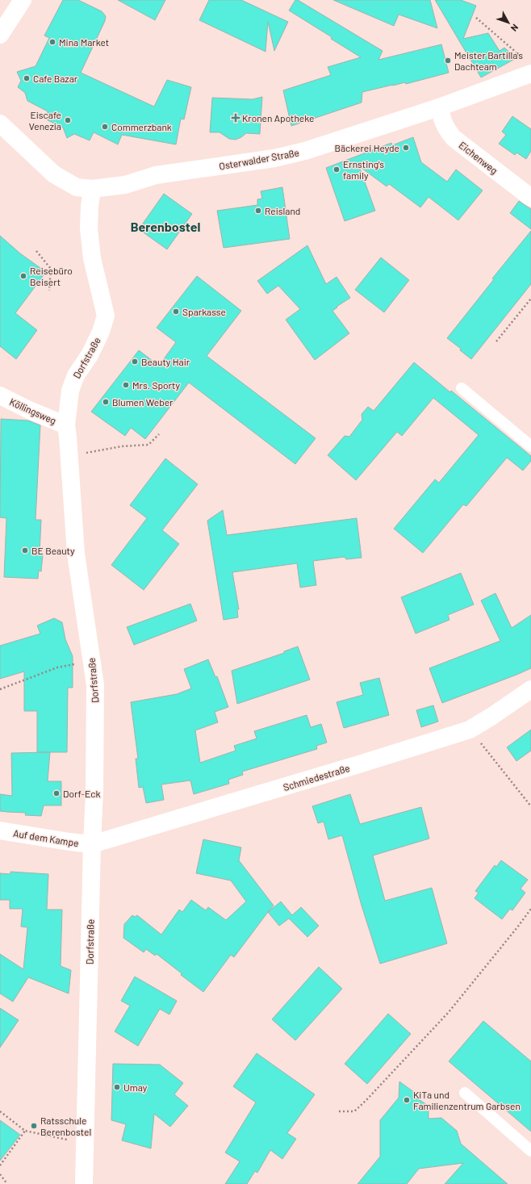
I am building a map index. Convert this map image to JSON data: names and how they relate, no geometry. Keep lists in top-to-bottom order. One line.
{"streets":{"street":["Eichenweg","Osterwalder Straße","Dorfstraße","Köllingsweg","Schmiedestraße","Auf dem Kampe"]},"crossings":[["Eichenweg","Osterwalder Straße"],["Osterwalder Straße","Dorfstraße"],["Dorfstraße","Köllingsweg"],["Dorfstraße","Schmiedestraße"],["Dorfstraße","Auf dem Kampe"],["Schmiedestraße","Auf dem Kampe"]],"districts":["Berenbostel"],"places":{"other":["Mina Market","Meister Bartilla's Dachteam","Cafe Bazar","Eiscafe Venezia","Commerzbank","Bäckerei Heyde","Ernsting's family","Reisland","Reisebüro Beisert","Sparkasse","Beauty Hair","Mrs. Sporty","Blumen Weber","BE Beauty","Dorf-Eck","Umay","KiTa und Familienzentrum Garbsen","Ratsschule Berenbostel"],"health":["Kronen Apotheke"]},"north":"bottom right"}
